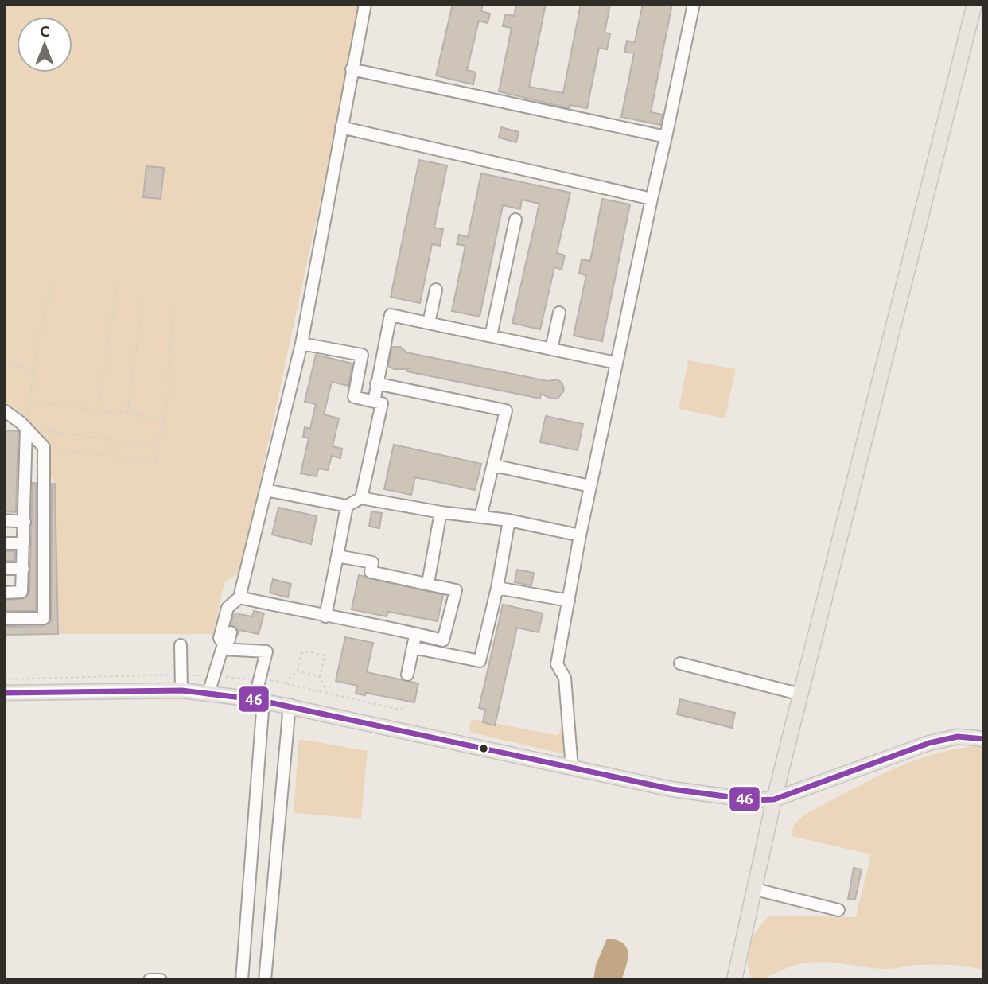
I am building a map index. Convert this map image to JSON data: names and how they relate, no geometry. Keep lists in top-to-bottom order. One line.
{"lines":["transit line 46"],"north":"top"}
